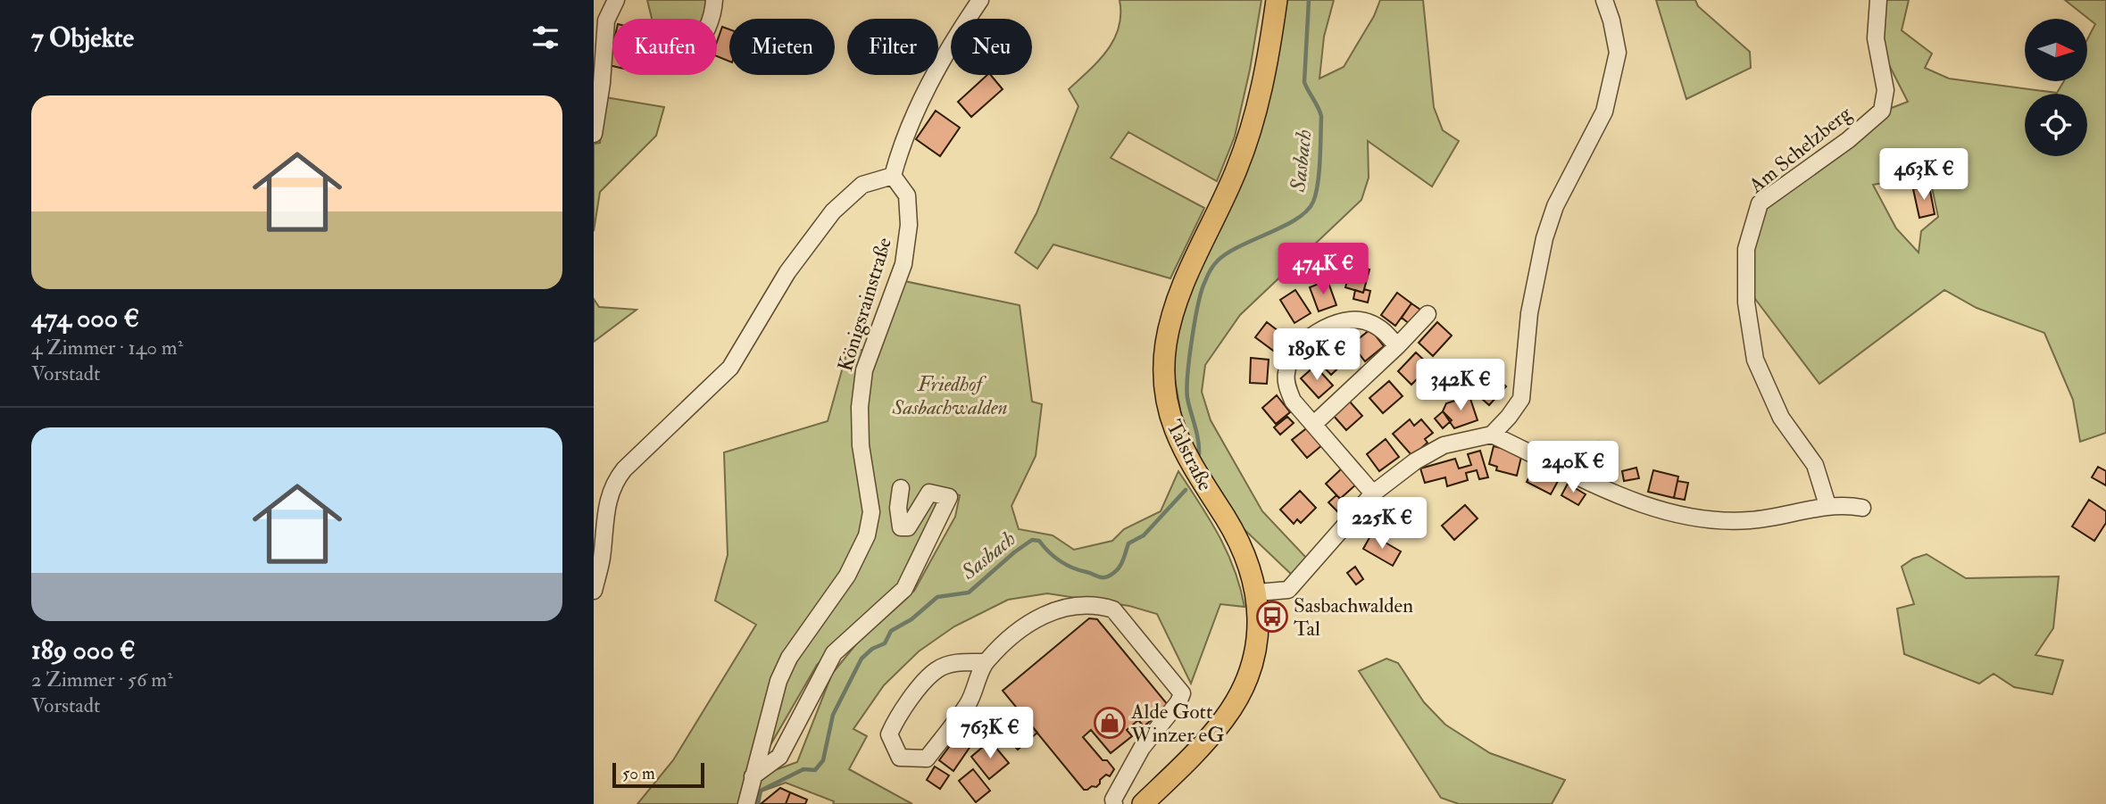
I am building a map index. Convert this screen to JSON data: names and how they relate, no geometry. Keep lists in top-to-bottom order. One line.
{"streets":{"main road":["Talstraße"],"street":["Am Schelzberg","Königsrainstraße"]},"water":["Sasbach"],"parks":["Friedhof Sasbachwalden"],"places":{"bus stop":["Sasbachwalden Tal"],"shop":["Alde Gott Winzer eG"]},"scale_bar":"50 m","north":"right","page":{"heading":"7 Objekte","chip":["Kaufen","Mieten","Filter","Neu"],"list":[{"name":"474 000 €","note":"4 Zimmer · 140 m² · Vorstadt"},{"name":"189 000 €","note":"2 Zimmer · 56 m² · Vorstadt"}],"price":["463K €","474K €","189K €","342K €","240K €","225K €","763K €"],"scale":"50 m"}}
